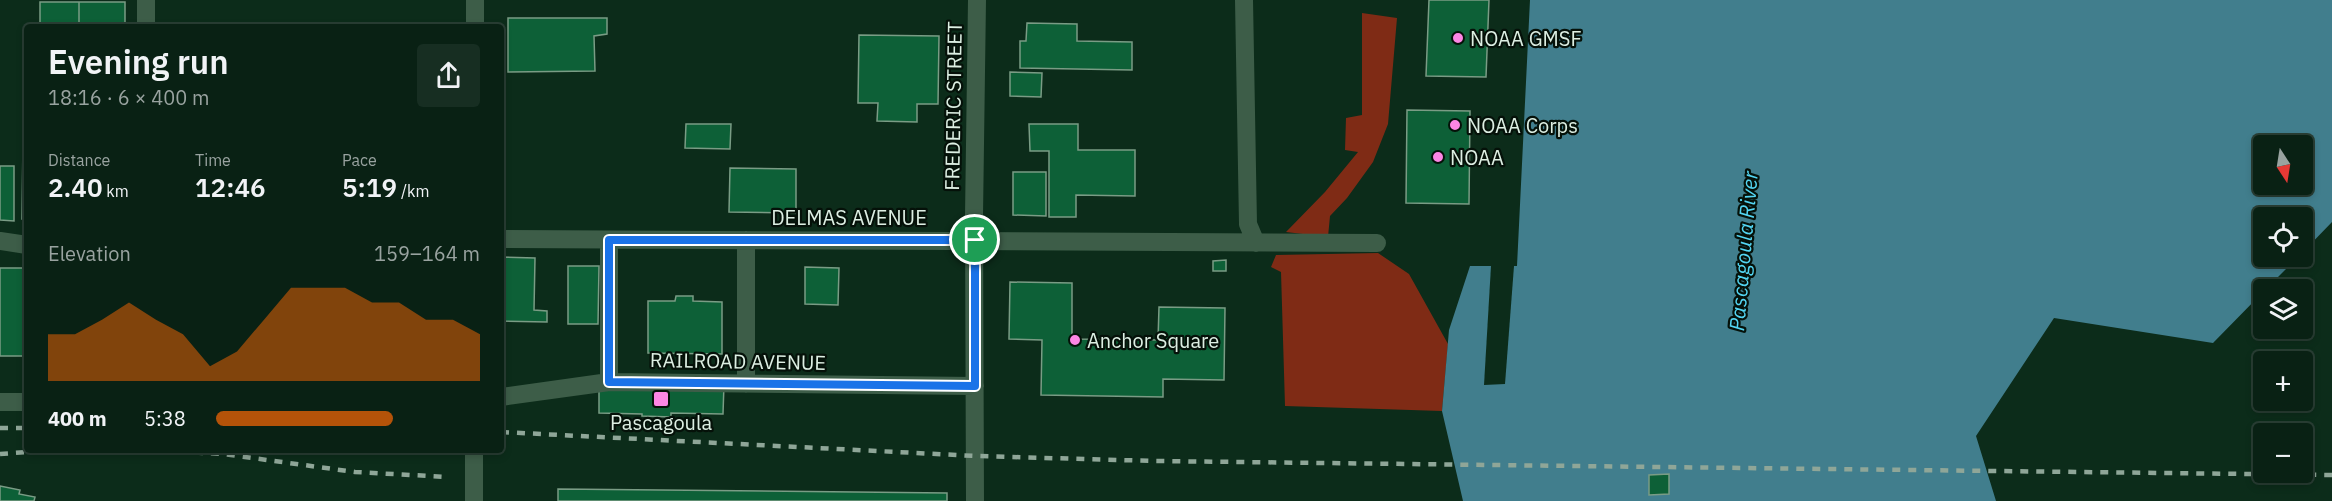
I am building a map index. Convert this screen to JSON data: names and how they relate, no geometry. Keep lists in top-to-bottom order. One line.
{"streets":{"street":["FREDERIC STREET","DELMAS AVENUE","RAILROAD AVENUE"]},"crossings":[["FREDERIC STREET","DELMAS AVENUE"],["FREDERIC STREET","RAILROAD AVENUE"]],"water":["Pascagoula River"],"places":{"other":["NOAA GMSF","NOAA Corps","NOAA","Anchor Square"],"transit":["Pascagoula"]},"north":"bottom","page":{"heading":["Evening run","18:16 · 6 × 400 m"],"stats":[["Distance","2.40 km"],["Time","12:46"],["Pace","5:19 /km"]],"map_buttons":["+","−"],"chart":["Elevation","159–164 m"],"list":[{"name":"400 m","note":"5:38"}]}}
